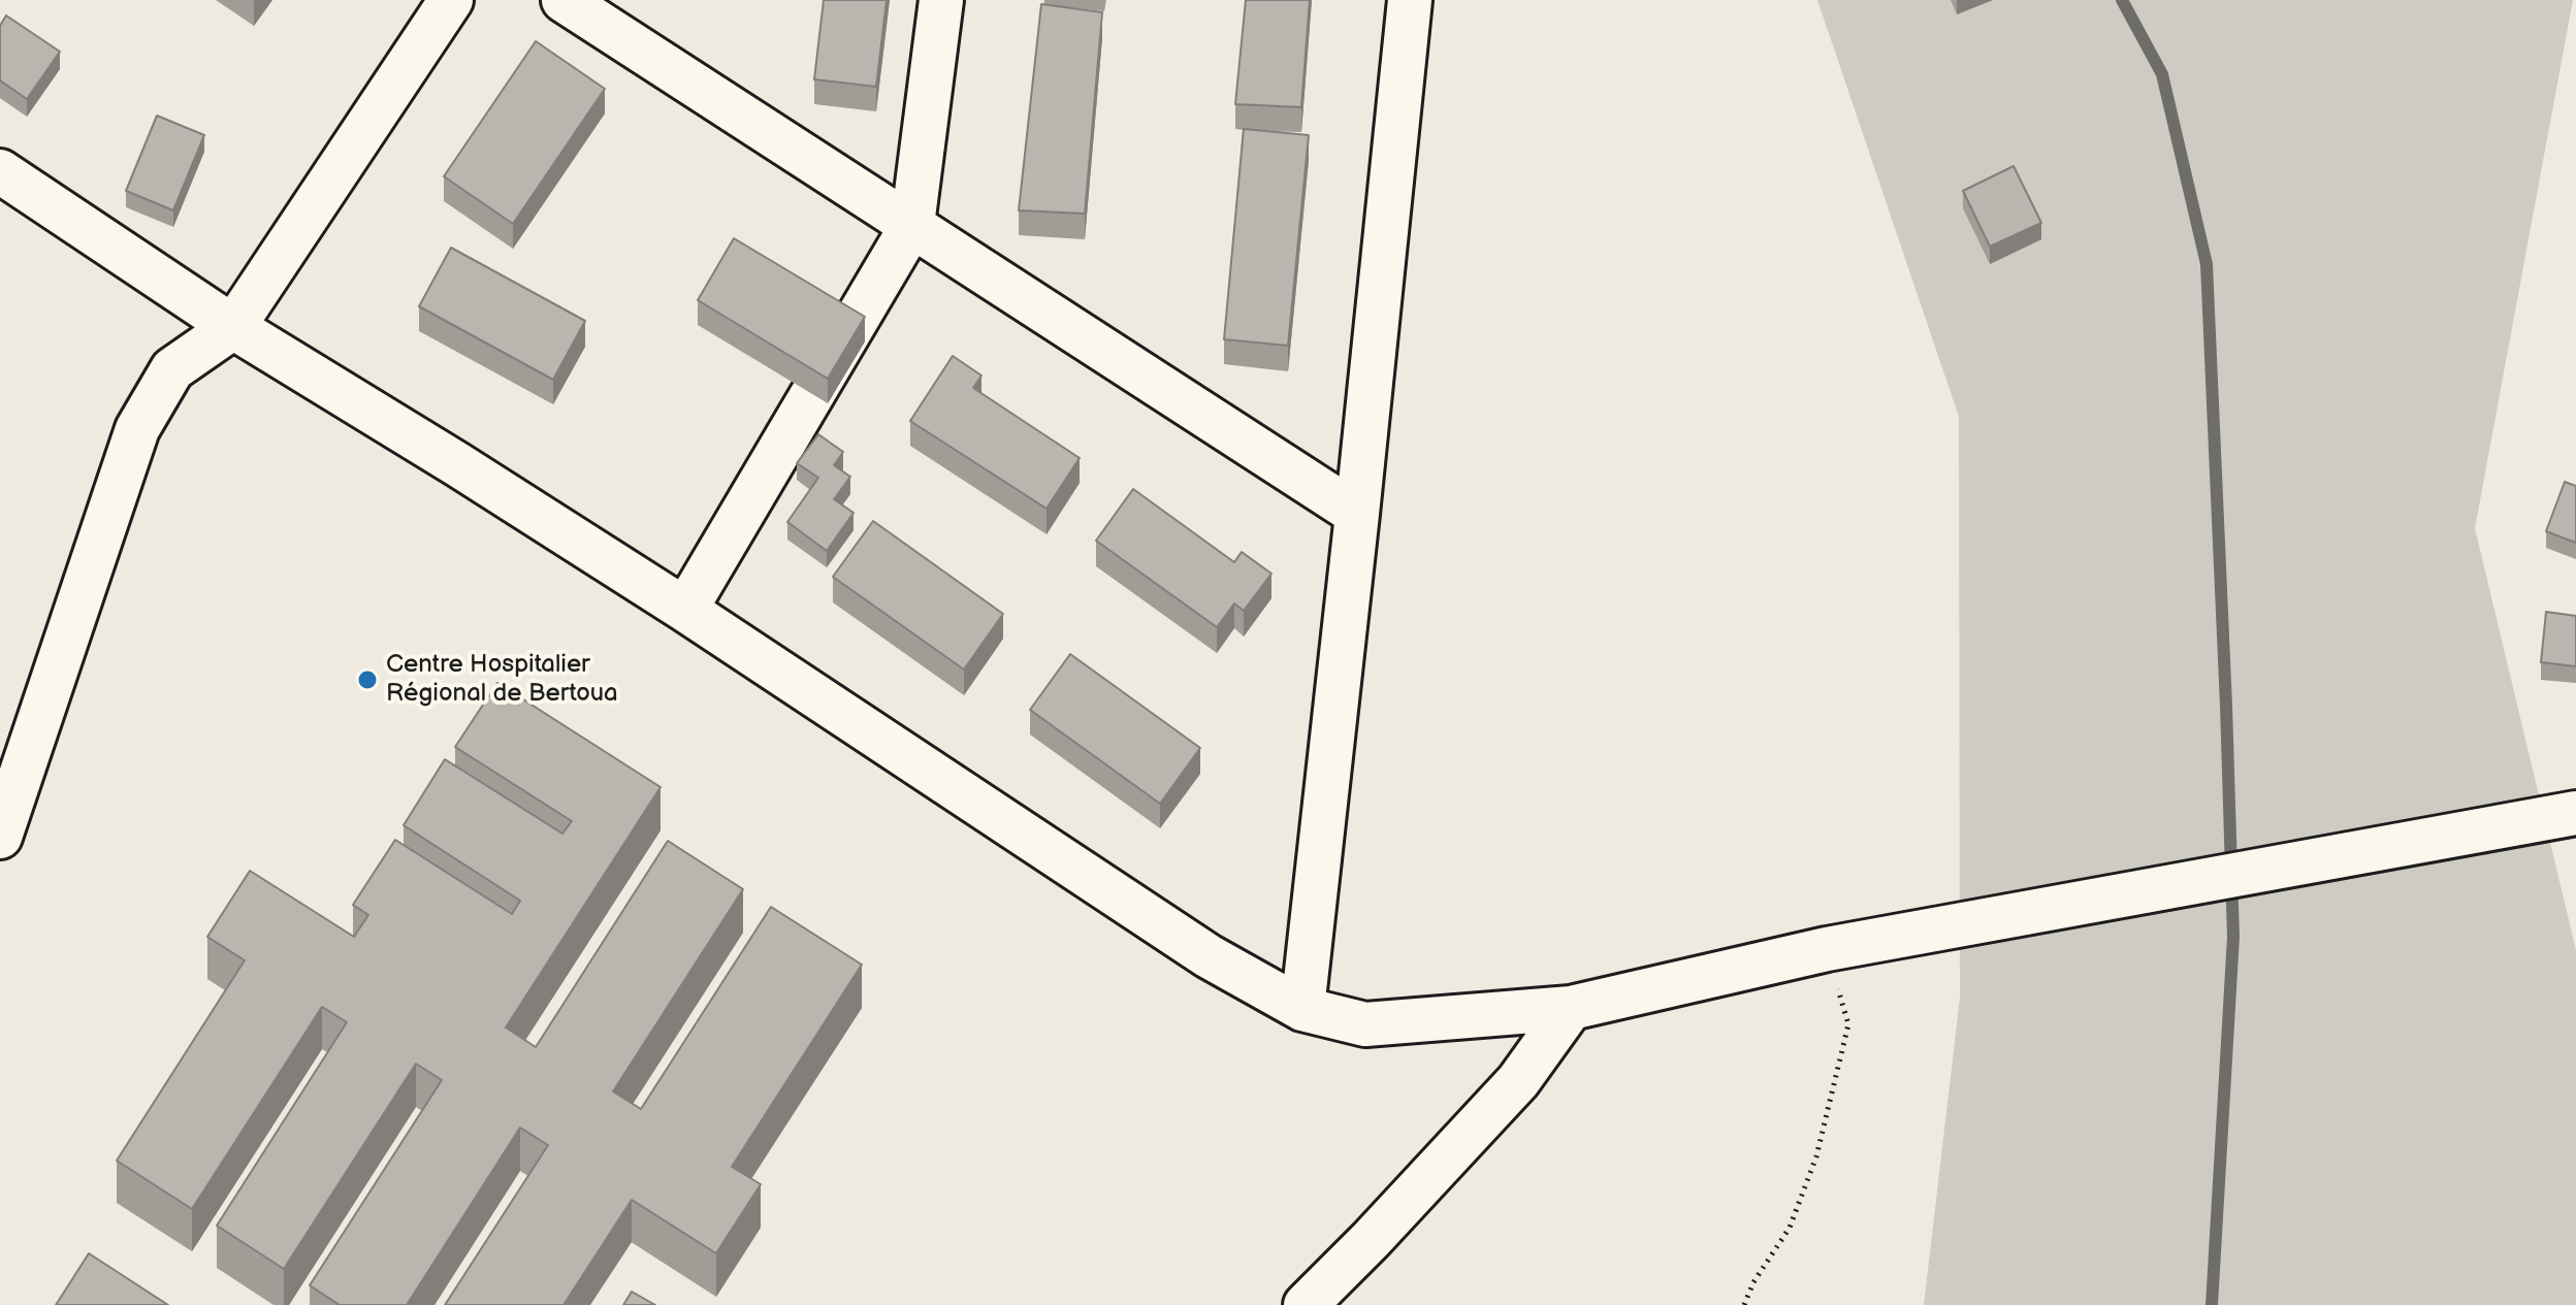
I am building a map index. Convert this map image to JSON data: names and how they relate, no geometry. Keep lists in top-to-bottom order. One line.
{"places":["Centre Hospitalier Régional de Bertoua"]}
